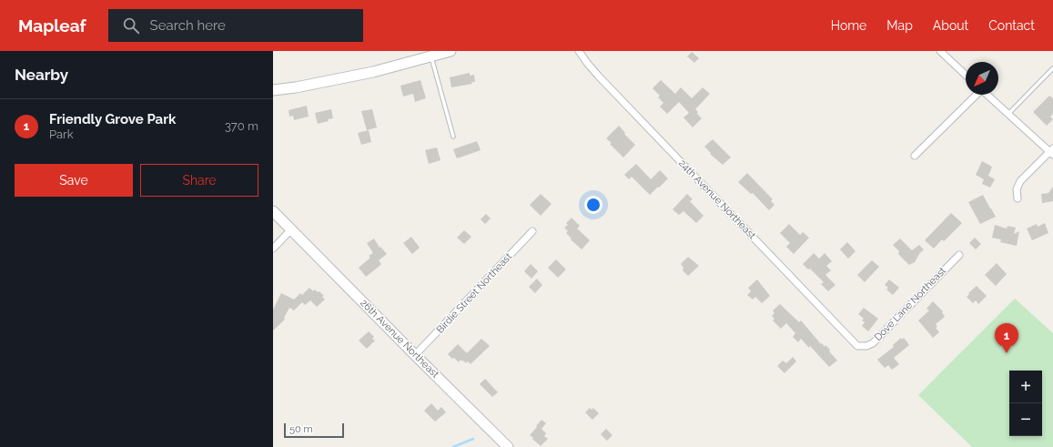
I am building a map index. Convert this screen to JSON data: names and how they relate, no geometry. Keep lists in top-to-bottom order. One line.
{"streets":{"street":["24th Avenue Northeast","Birdie Street Northeast","Dove Lane Northeast","26th Avenue Northeast"]},"crossings":[["24th Avenue Northeast","Dove Lane Northeast"],["Birdie Street Northeast","26th Avenue Northeast"]],"scale_bar":"50 m","north":"bottom left","page":{"header":"Mapleaf","search":"Search here","nav":["Home","Map","About","Contact"],"heading":"Nearby","list":[{"mark":"1","name":"Friendly Grove Park","note":"Park","value":"370 m"}],"buttons":["Save","Share"],"pins":"1","map_buttons":["+","−"],"scale":"50 m"}}
